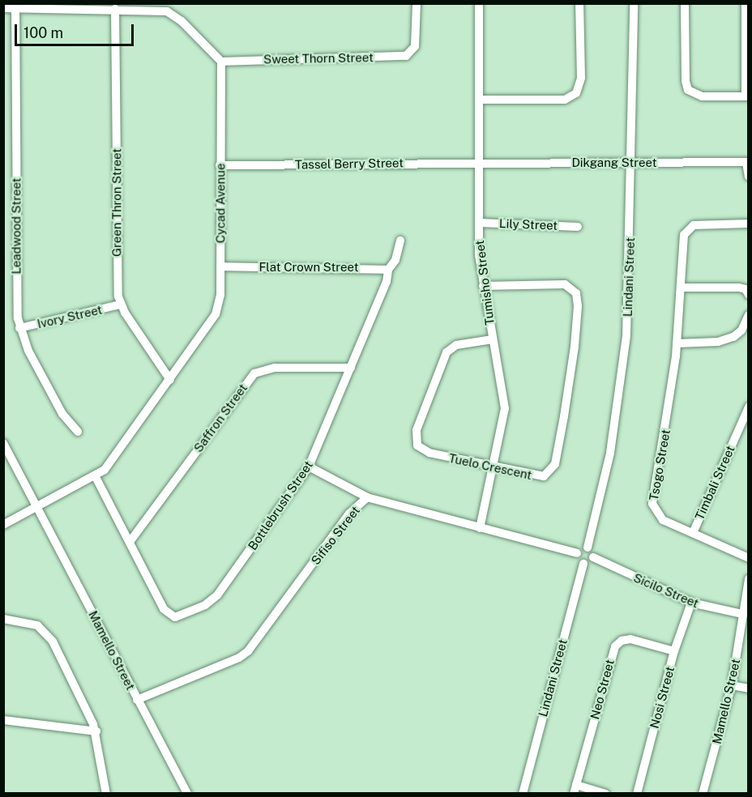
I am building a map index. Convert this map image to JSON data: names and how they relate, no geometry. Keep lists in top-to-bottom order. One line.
{"streets":{"street":["Sweet Thorn Street","Dikgang Street","Tassel Berry Street","Green Thron Street","Cycad Avenue","Lily Street","Leadwood Street","Flat Crown Street","Lindani Street","Tumisho Street","Ivory Street","Saffron Street","Tsogo Street","Tuelo Crescent","Timbali Street","Bottlebrush Street","Sifiso Street","Sicilo Street","Mamello Street","Neo Street","Nosi Street"]},"crossings":[["Sweet Thorn Street","Cycad Avenue"],["Dikgang Street","Tassel Berry Street"],["Dikgang Street","Lindani Street"],["Dikgang Street","Tumisho Street"],["Tassel Berry Street","Cycad Avenue"],["Tassel Berry Street","Tumisho Street"],["Green Thron Street","Cycad Avenue"],["Green Thron Street","Ivory Street"],["Cycad Avenue","Flat Crown Street"],["Cycad Avenue","Mamello Street"],["Lily Street","Tumisho Street"],["Leadwood Street","Ivory Street"],["Flat Crown Street","Bottlebrush Street"],["Lindani Street","Sifiso Street"],["Lindani Street","Sicilo Street"],["Tumisho Street","Tuelo Crescent"],["Tumisho Street","Sifiso Street"],["Saffron Street","Bottlebrush Street"],["Tsogo Street","Timbali Street"],["Sifiso Street","Sicilo Street"],["Sifiso Street","Mamello Street"],["Sicilo Street","Mamello Street"],["Sicilo Street","Nosi Street"],["Neo Street","Nosi Street"]],"scale_bar":"100 m"}
